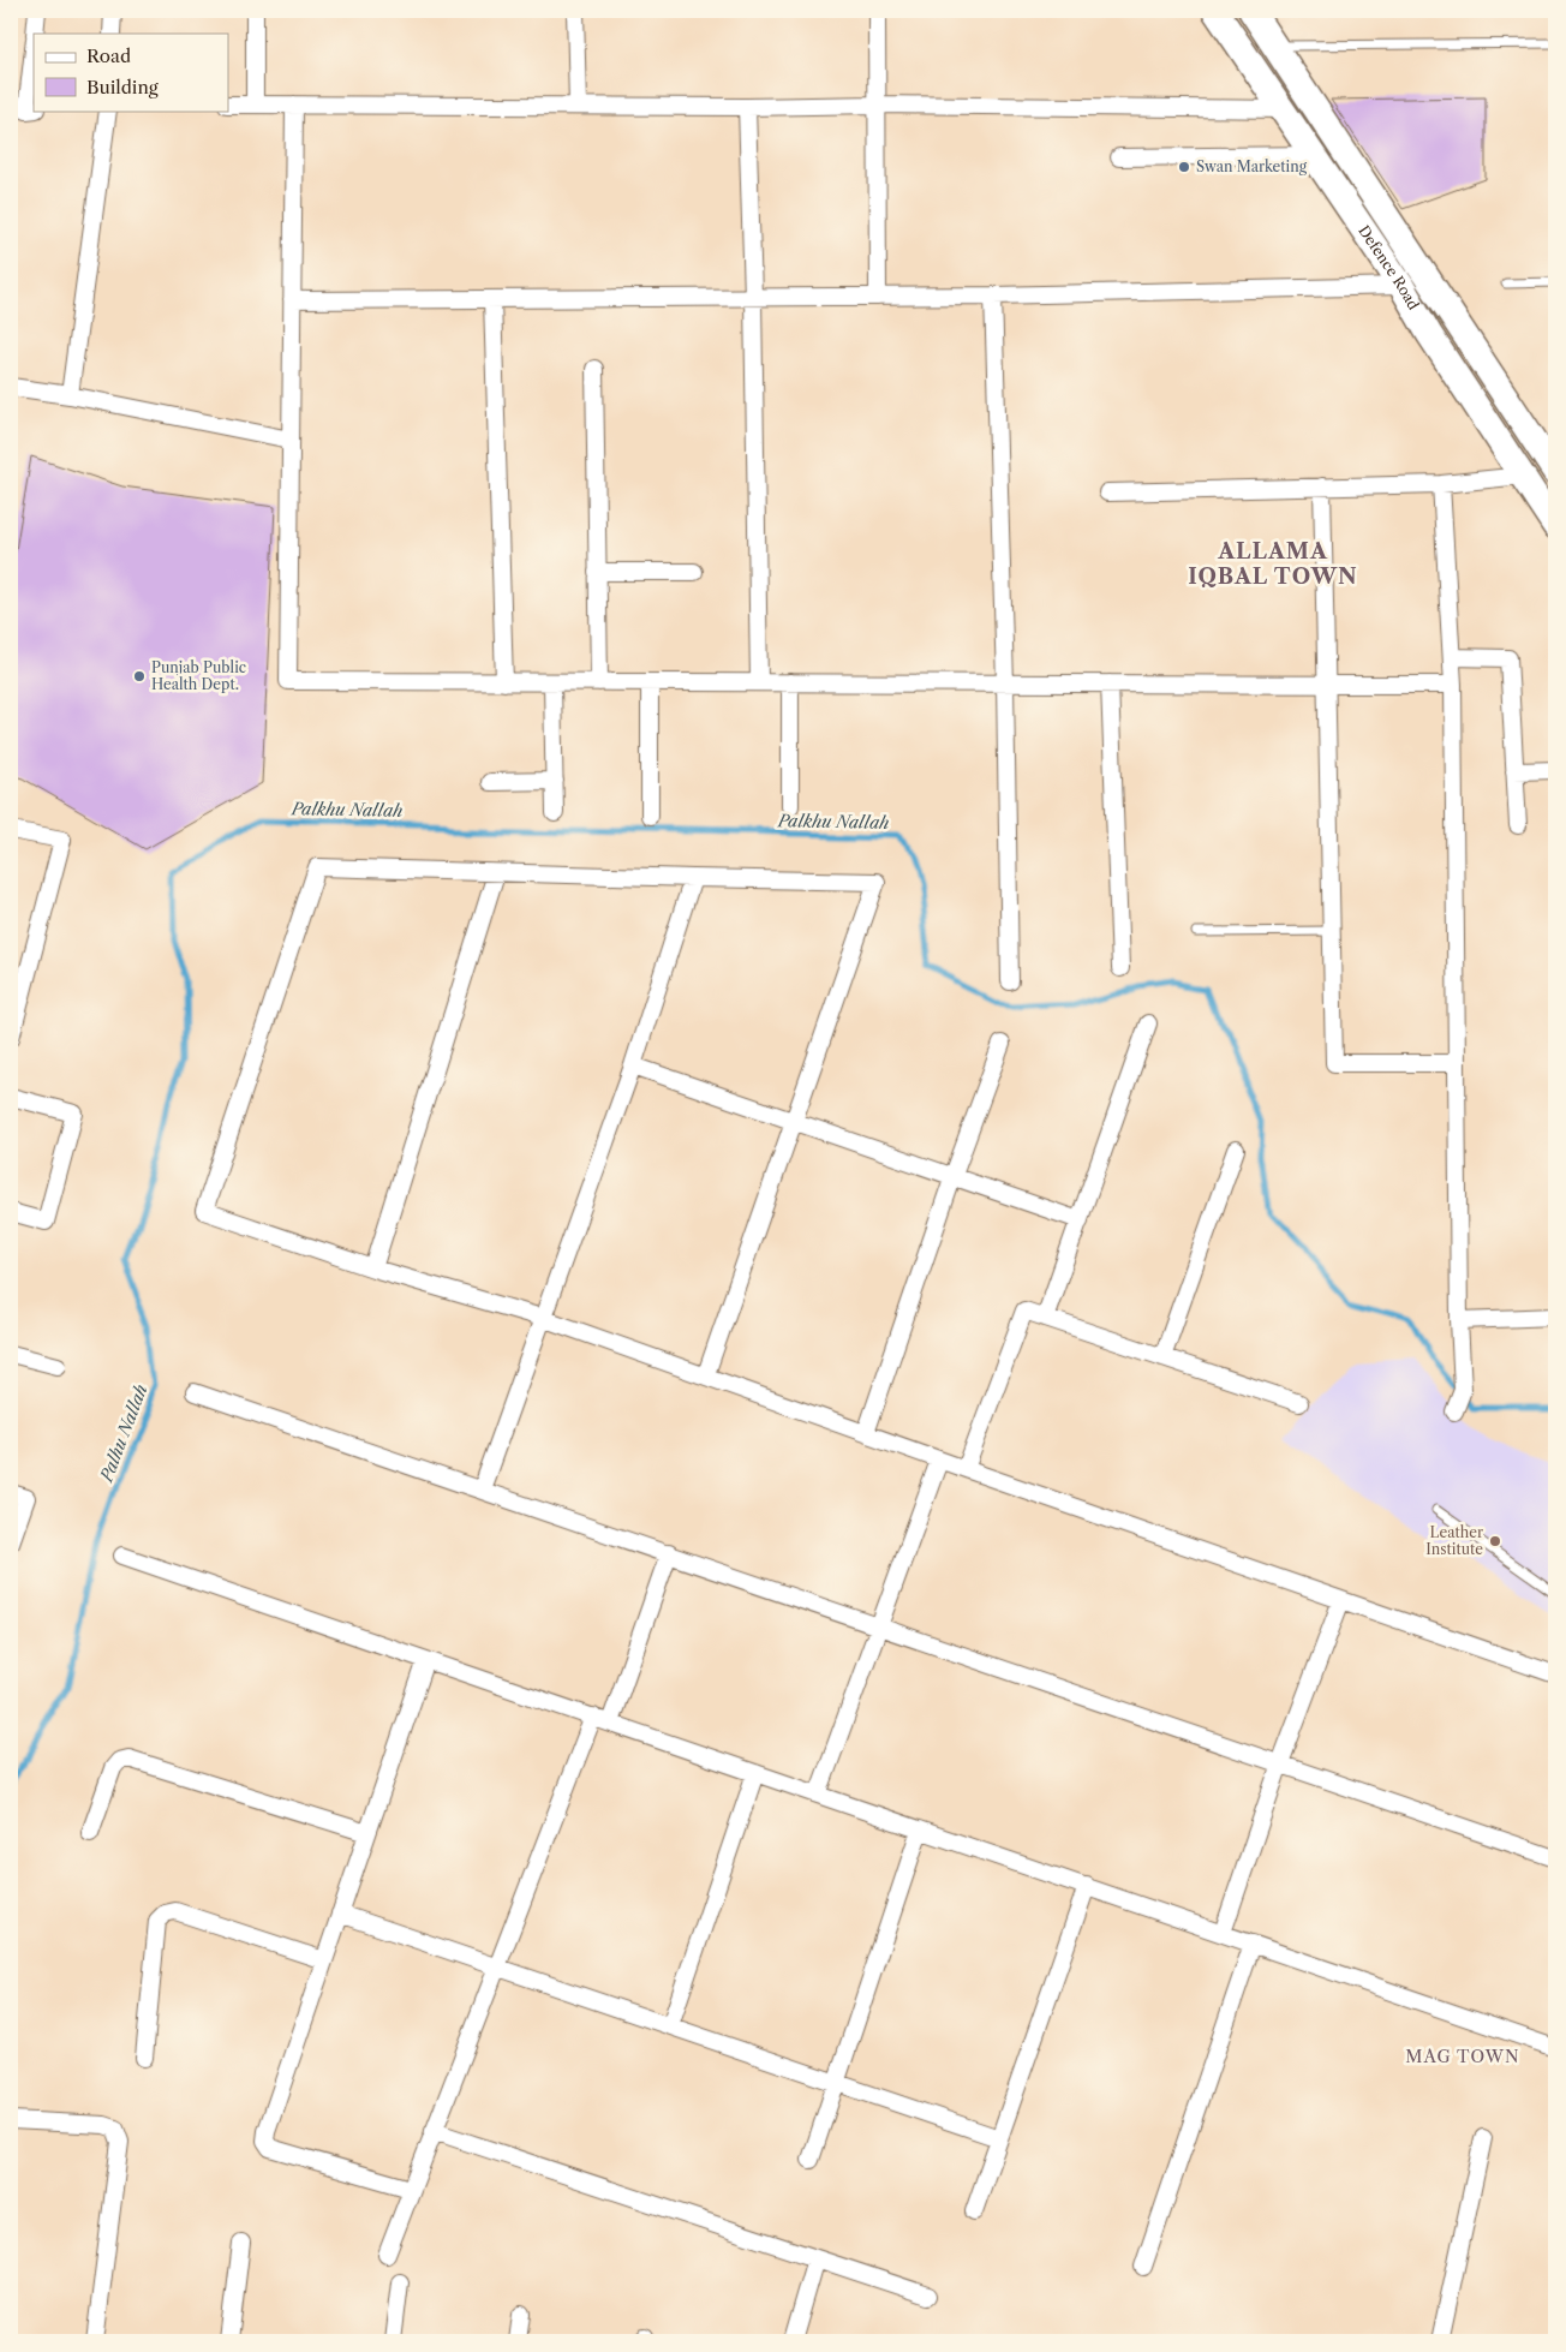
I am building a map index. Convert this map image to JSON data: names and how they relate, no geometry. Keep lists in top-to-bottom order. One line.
{"streets":{"main road":["Defence Road"]},"districts":["ALLAMA IQBAL TOWN","MAG TOWN"],"water":["Palkhu Nallah","Palhu Nallah"],"places":["Swan Marketing","Punjab Public Health Dept.","Leather Institute"],"legend":["Road","Building"]}
